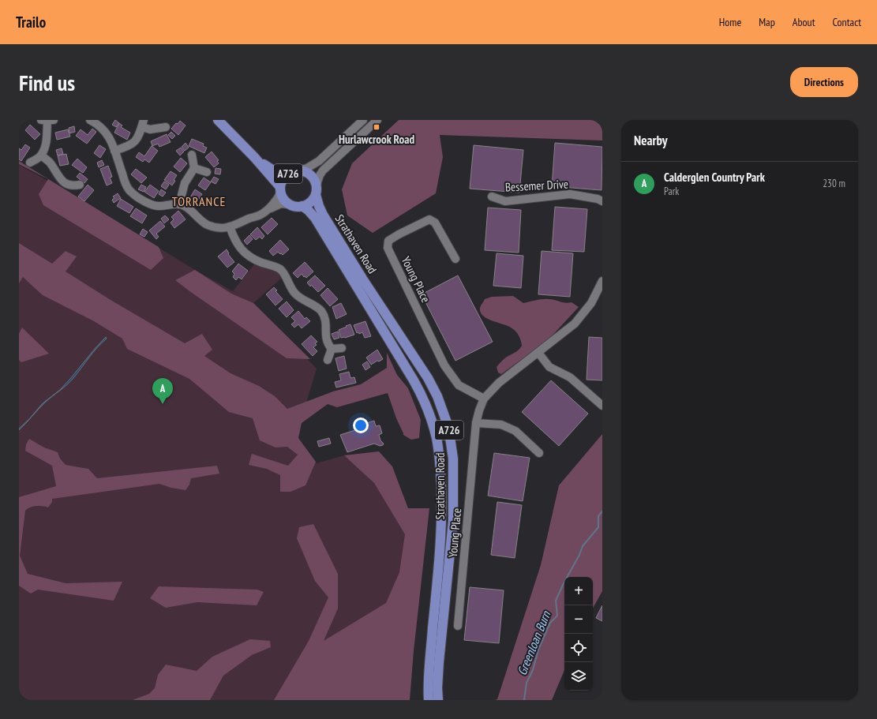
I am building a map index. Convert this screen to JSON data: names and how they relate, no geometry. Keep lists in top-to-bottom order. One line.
{"streets":{"main road":["A726","Strathaven Road"],"street":["Bessemer Drive","Young Place"]},"crossings":[["A726","Strathaven Road"]],"districts":["TORRANCE"],"water":["Greenloan Burn"],"places":{"transit":["Hurlawcrook Road"]},"page":{"header":"Trailo","nav":["Home","Map","About","Contact"],"buttons":"Directions","title":"Find us","heading":"Nearby","list":[{"mark":"A","name":"Calderglen Country Park","note":"Park","value":"230 m"}],"pins":"A","map_buttons":["+","−"]}}
